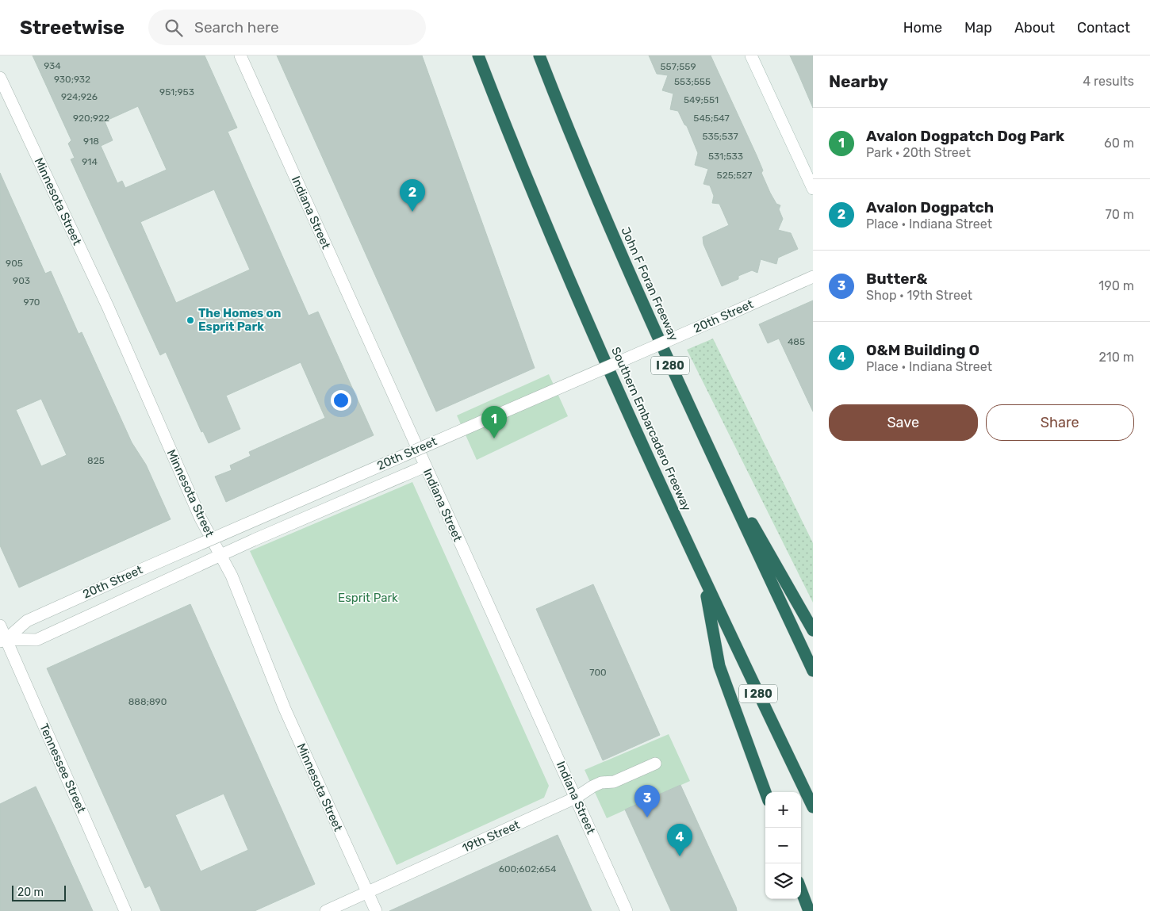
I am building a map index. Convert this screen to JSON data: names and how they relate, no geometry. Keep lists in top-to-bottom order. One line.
{"streets":{"highway":["John F Foran Freeway","I 280","Southern Embarcadero Freeway"],"street":["Minnesota Street","Indiana Street","20th Street","Tennessee Street","19th Street"]},"crossings":[["Minnesota Street","20th Street"],["Minnesota Street","19th Street"],["Indiana Street","20th Street"],["Indiana Street","19th Street"],["20th Street","Tennessee Street"]],"parks":["Esprit Park"],"places":["The Homes on Esprit Park"],"house_numbers":["934","557;559","930;932","553;555","951;953","924;926","549;551","920;922","545;547","535;537","918","531;533","914","525;527","905","903","970","485","825","700","888;890","600;602;654"],"scale_bar":"20 m","page":{"header":"Streetwise","search":"Search here","nav":["Home","Map","About","Contact"],"heading":["Nearby","4 results"],"list":[{"mark":"1","name":"Avalon Dogpatch Dog Park","note":"Park · 20th Street","value":"60 m"},{"mark":"2","name":"Avalon Dogpatch","note":"Place · Indiana Street","value":"70 m"},{"mark":"3","name":"Butter&","note":"Shop · 19th Street","value":"190 m"},{"mark":"4","name":"O&M Building O","note":"Place · Indiana Street","value":"210 m"}],"pins":["2","1","3","4"],"buttons":["Save","Share"],"map_buttons":["+","−"],"scale":"20 m"}}
